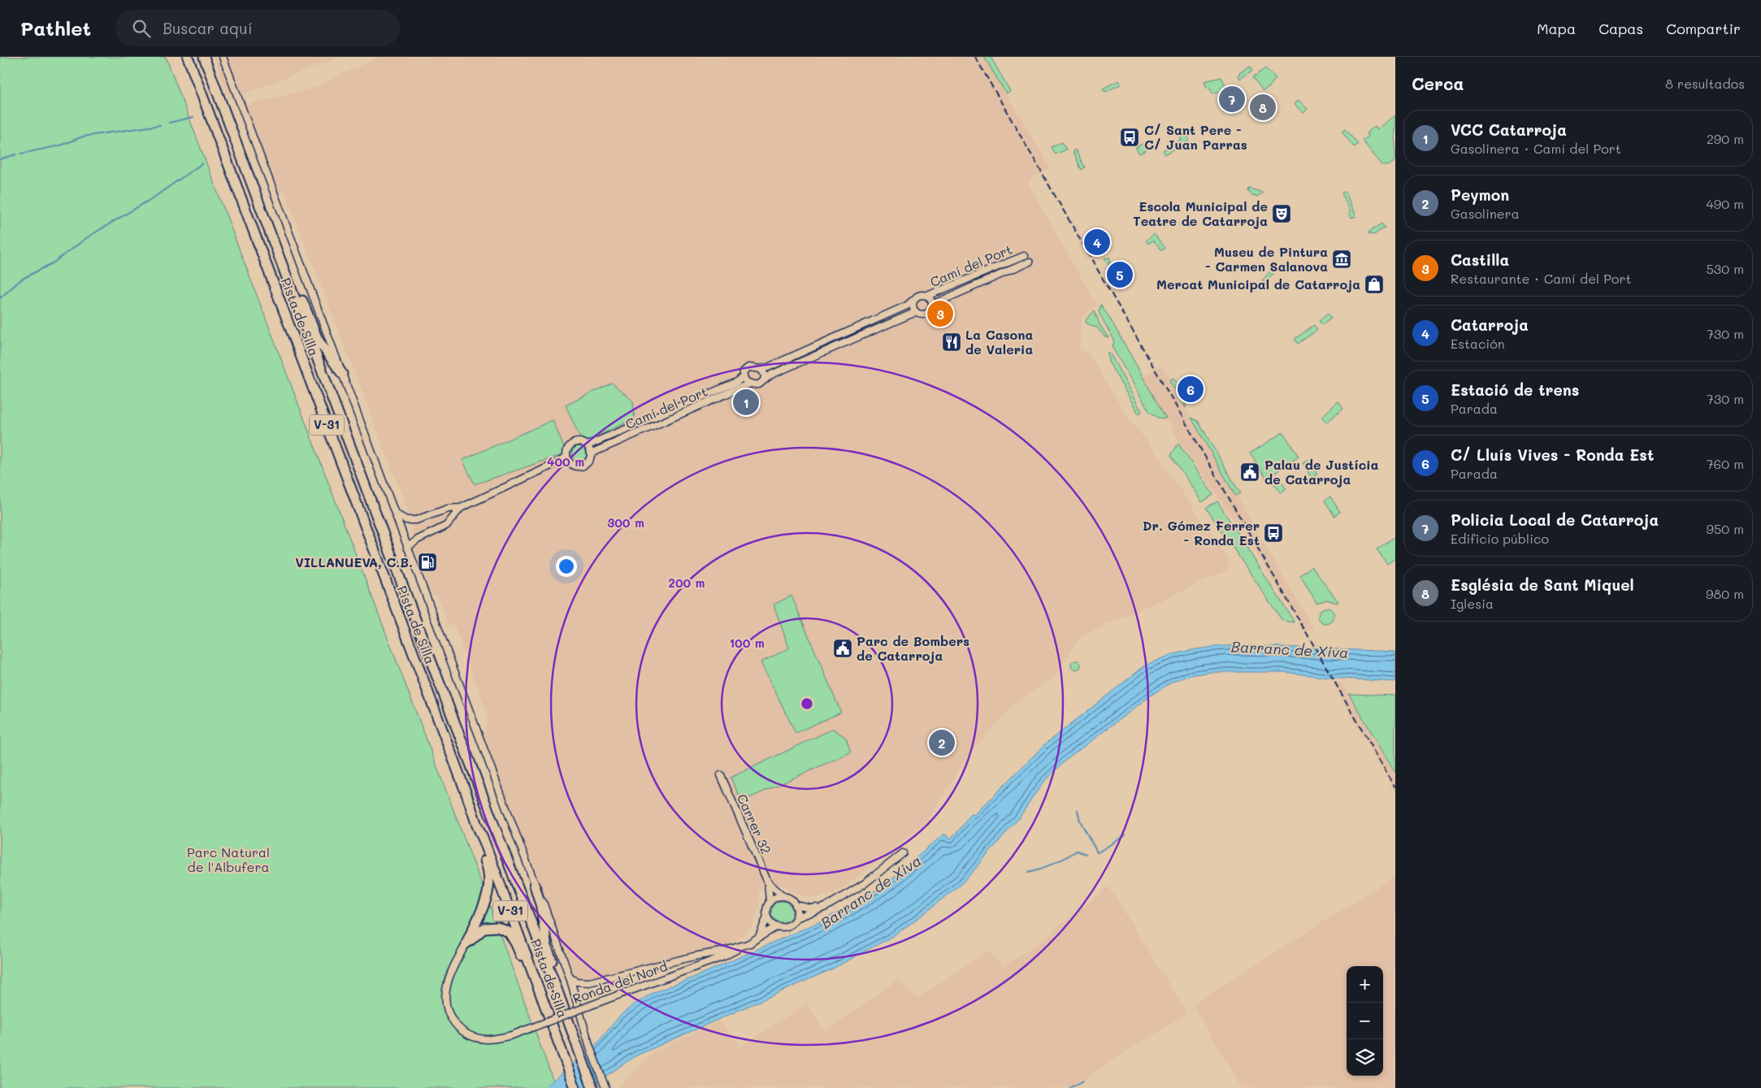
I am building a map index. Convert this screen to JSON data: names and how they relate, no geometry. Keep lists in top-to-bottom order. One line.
{"streets":{"highway":["Pista de Silla","V-31"],"street":["Camí del Port","Carrer 32","Ronda del Nord"]},"crossings":[["Carrer 32","Ronda del Nord"]],"water":["Barranc de Xiva"],"parks":["Parc Natural de l'Albufera"],"places":{"bus stop":["C/ Sant Pere - C/ Juan Parras","Dr. Gómez Ferrer - Ronda Est"],"theatre":["Escola Municipal de Teatre de Catarroja"],"museum":["Museu de Pintura - Carmen Salanova"],"shop":["Mercat Municipal de Catarroja"],"restaurant":["La Casona de Valeria"],"public building":["Palau de Justícia de Catarroja","Parc de Bombers de Catarroja"],"fuel station":["VILLANUEVA, C.B."]},"page":{"header":"Pathlet","search":"Buscar aquí","nav":["Mapa","Capas","Compartir"],"heading":["Cerca","8 resultados"],"pins":["7","8","4","5","3","6","1","2"],"list":[{"mark":"1","name":"VCC Catarroja","note":"Gasolinera · Camí del Port","value":"290 m"},{"mark":"2","name":"Peymon","note":"Gasolinera","value":"490 m"},{"mark":"3","name":"Castilla","note":"Restaurante · Camí del Port","value":"530 m"},{"mark":"4","name":"Catarroja","note":"Estación","value":"730 m"},{"mark":"5","name":"Estació de trens","note":"Parada","value":"730 m"},{"mark":"6","name":"C/ Lluís Vives - Ronda Est","note":"Parada","value":"760 m"},{"mark":"7","name":"Policia Local de Catarroja","note":"Edificio público","value":"950 m"},{"mark":"8","name":"Església de Sant Miquel","note":"Iglesia","value":"980 m"}],"map_buttons":["+","−"]},"rings":["400 m","300 m","200 m","100 m"]}
